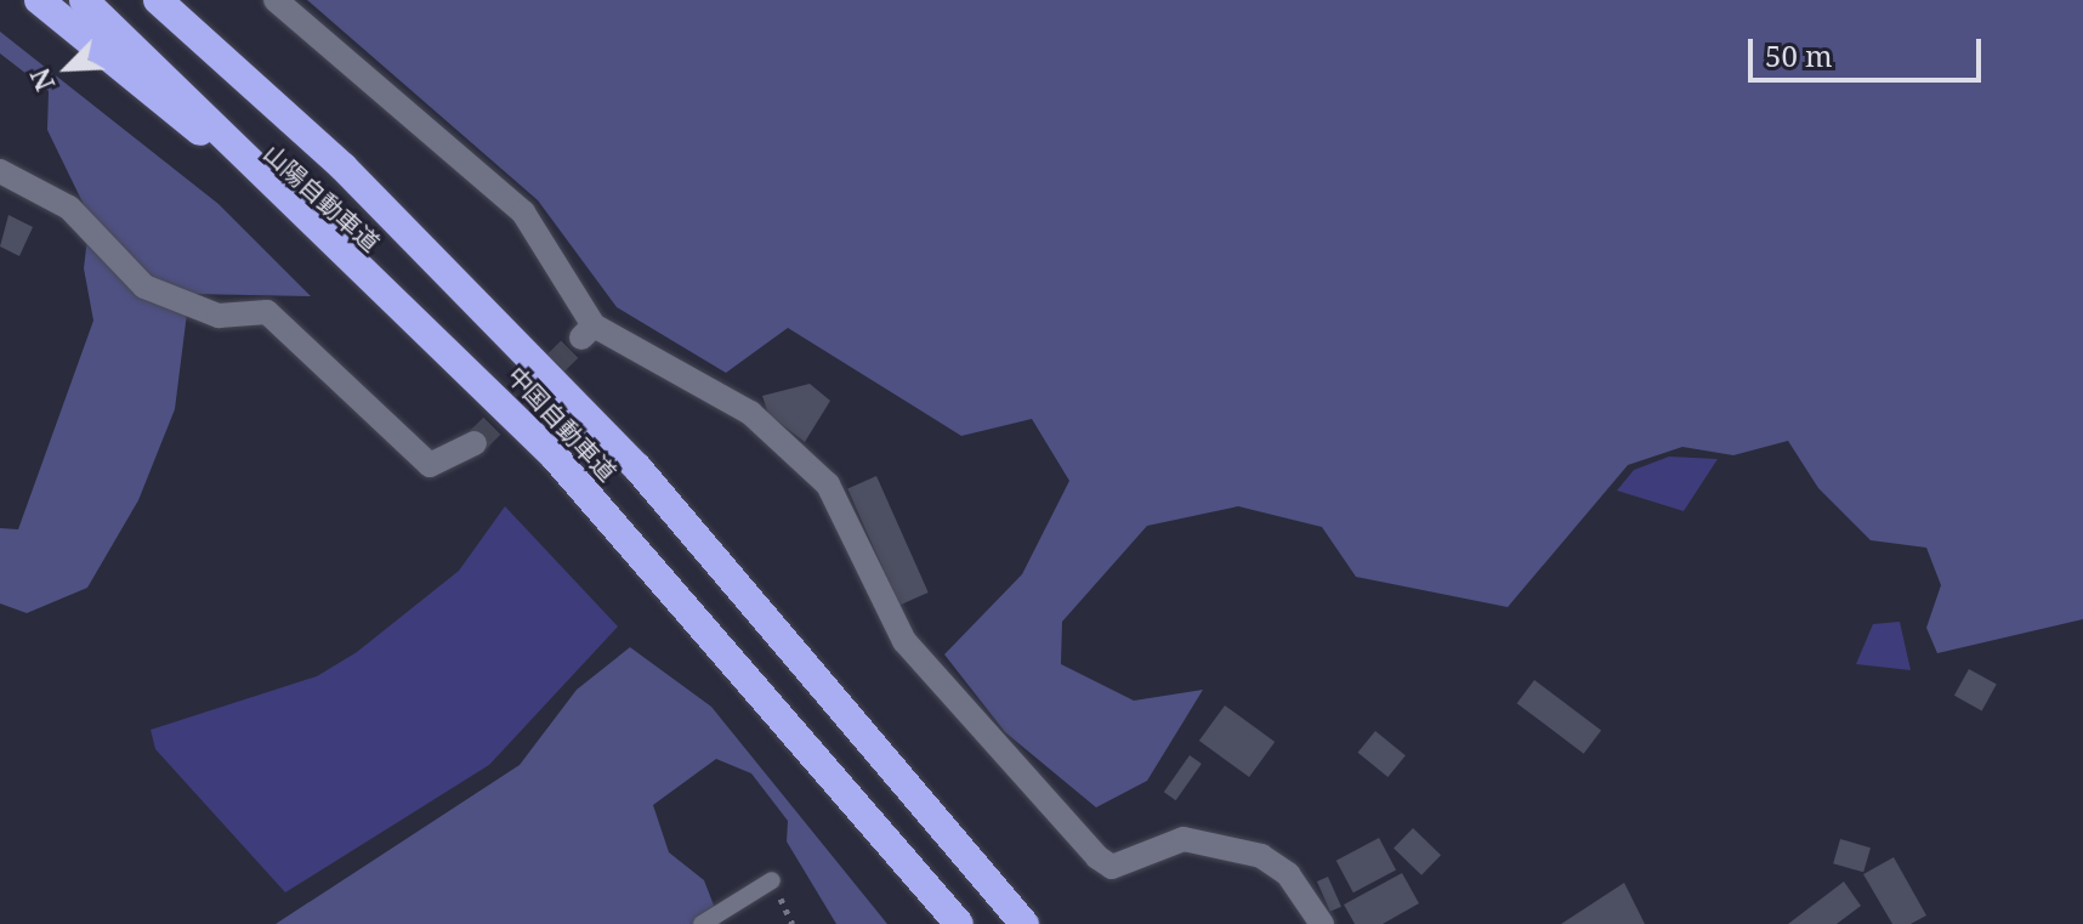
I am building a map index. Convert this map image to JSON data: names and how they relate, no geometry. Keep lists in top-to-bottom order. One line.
{"streets":{"highway":["山陽自動車道","中国自動車道"]},"crossings":[["山陽自動車道","中国自動車道"]],"scale_bar":"50 m","north":"bottom left"}
